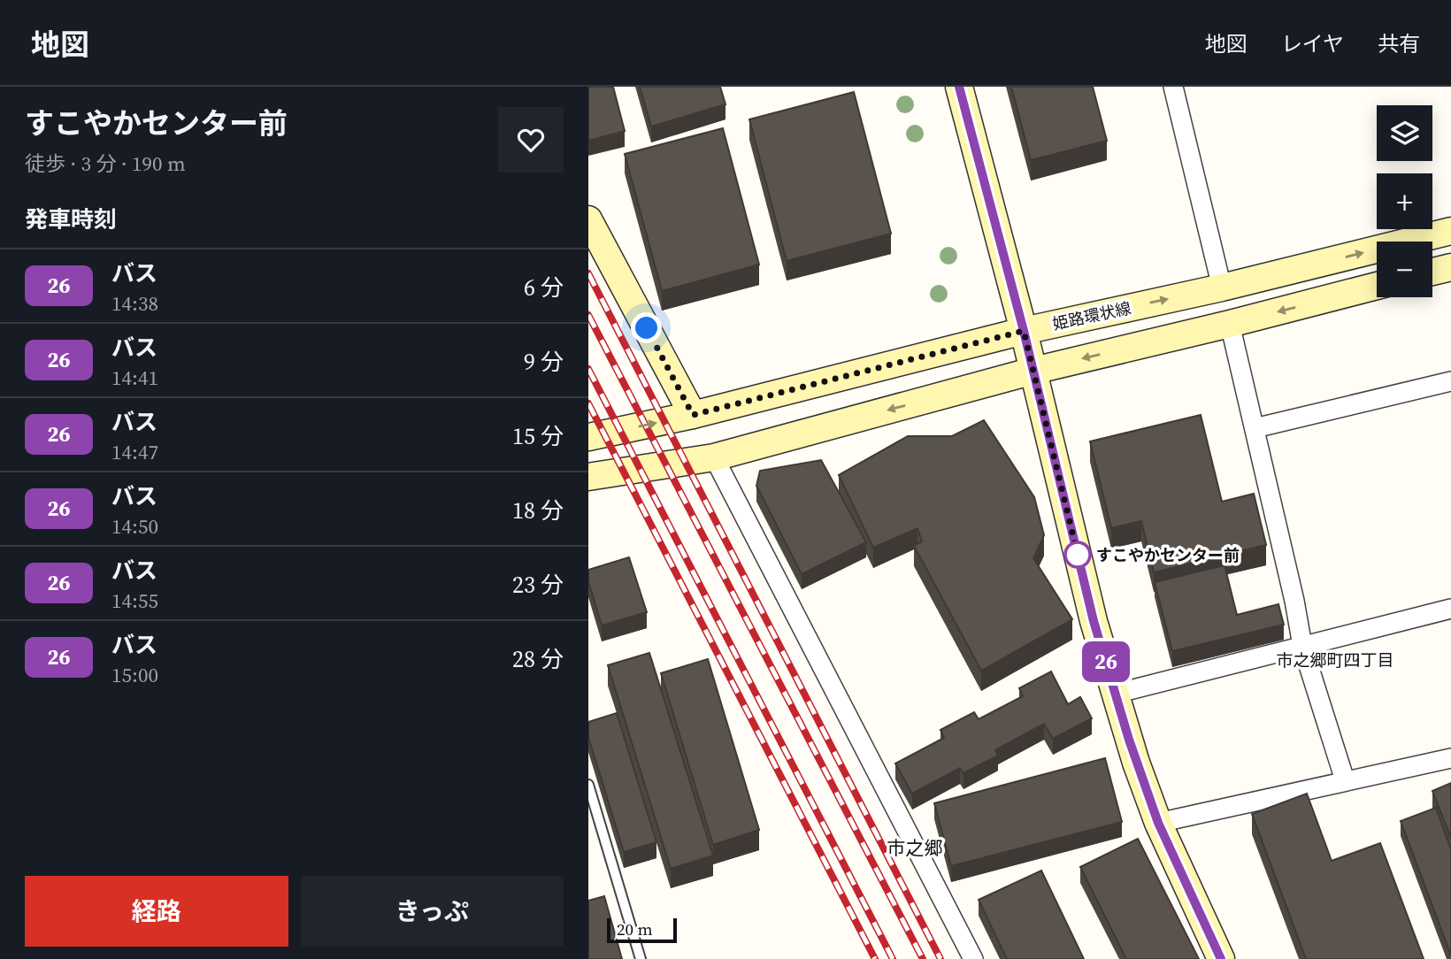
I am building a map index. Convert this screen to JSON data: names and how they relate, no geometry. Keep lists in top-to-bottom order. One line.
{"streets":{"main road":["姫路環状線"]},"districts":["市之郷町四丁目","市之郷"],"places":["すこやかセンター前"],"lines":["bus line 26"],"scale_bar":"20 m","page":{"header":"地図","nav":["地図","レイヤ","共有"],"heading":[["すこやかセンター前","徒歩 · 3 分 · 190 m"],"発車時刻"],"on_map":"26","map_buttons":["+","−"],"list":[{"mark":"26","name":"バス","note":"14:38","value":"6 分"},{"mark":"26","name":"バス","note":"14:41","value":"9 分"},{"mark":"26","name":"バス","note":"14:47","value":"15 分"},{"mark":"26","name":"バス","note":"14:50","value":"18 分"},{"mark":"26","name":"バス","note":"14:55","value":"23 分"},{"mark":"26","name":"バス","note":"15:00","value":"28 分"}],"buttons":["経路","きっぷ"],"scale":"20 m"}}
